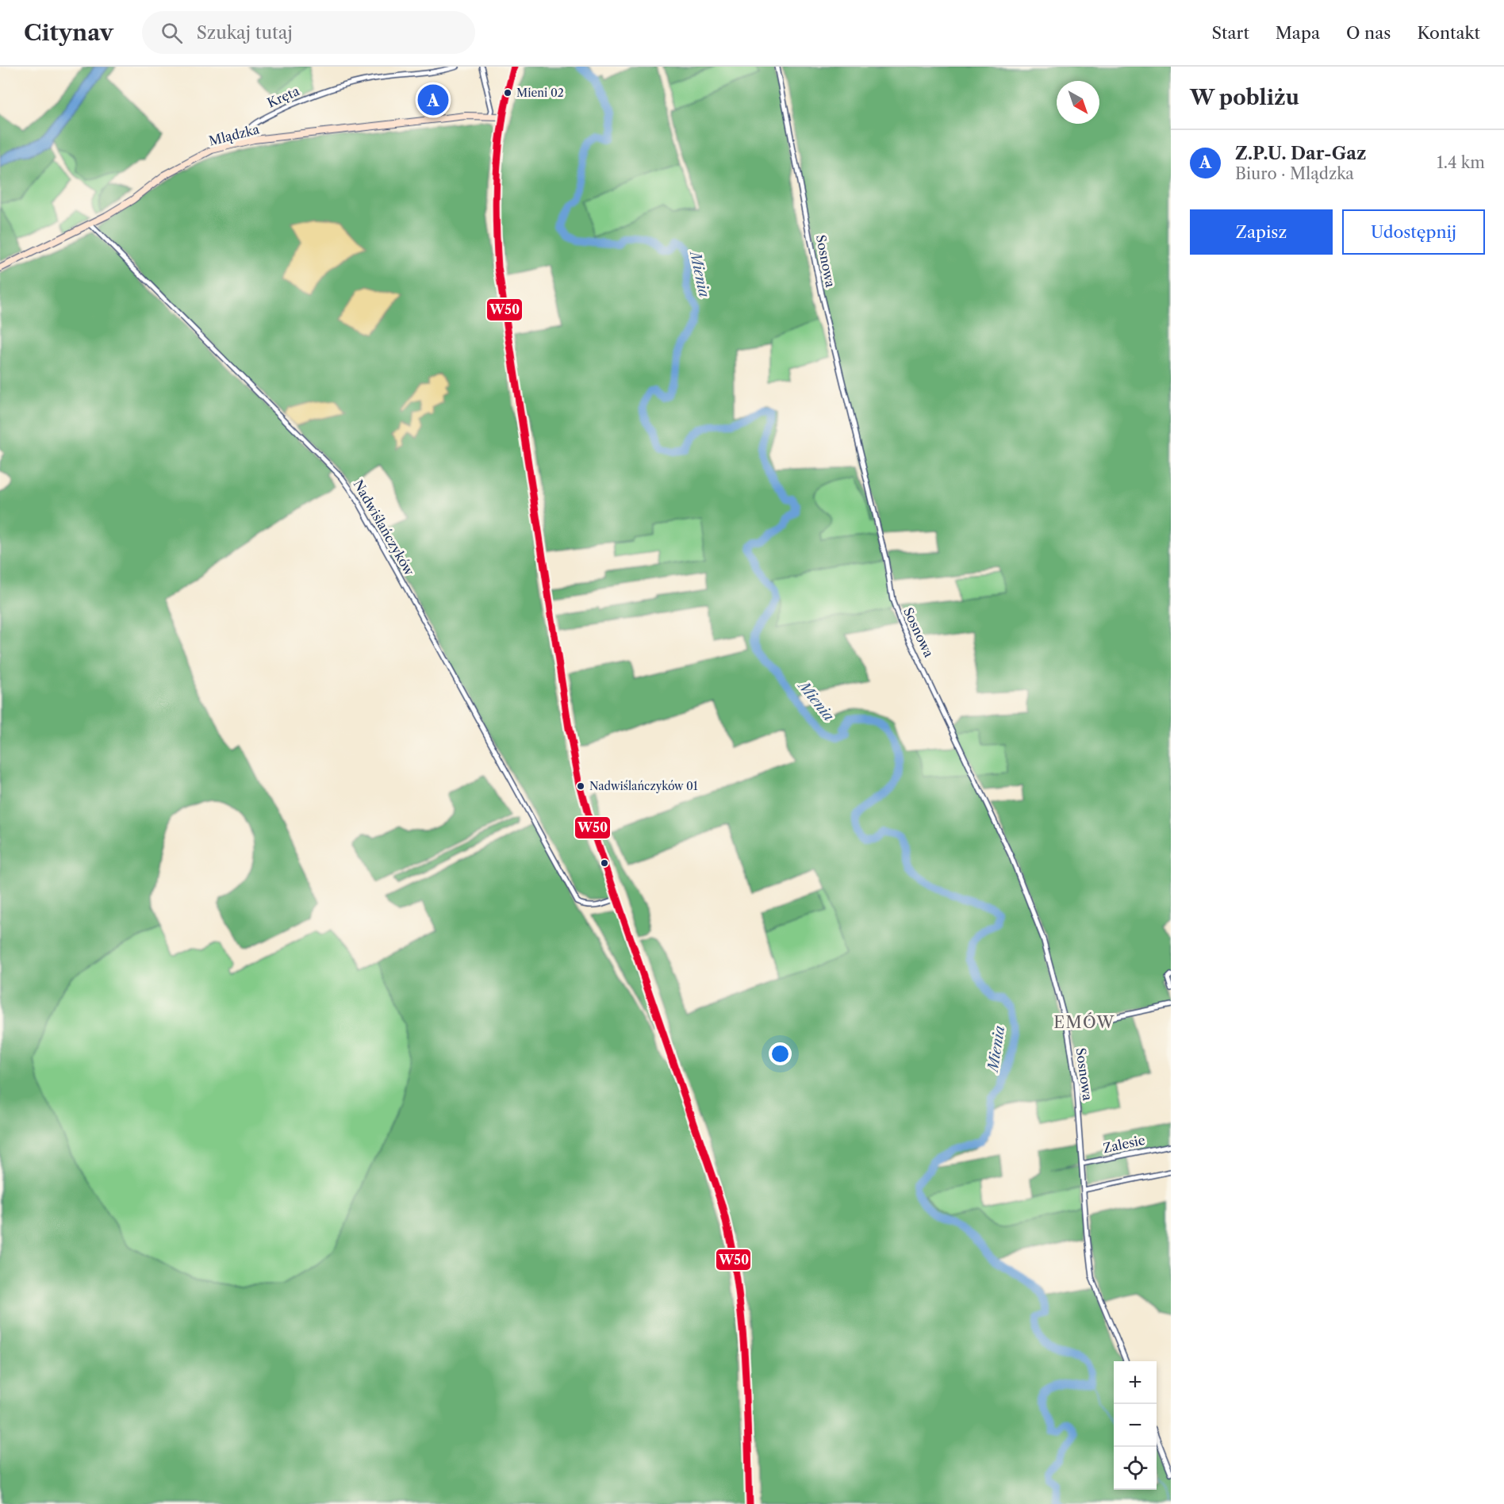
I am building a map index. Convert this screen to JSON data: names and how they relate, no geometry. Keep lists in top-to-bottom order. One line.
{"streets":{"main road":["Mlądzka"],"street":["Kręta","Sosnowa","Nadwiślańczyków","Zalesie"]},"crossings":[["Kręta","Mlądzka"],["Mlądzka","Nadwiślańczyków"],["Sosnowa","Zalesie"]],"districts":["EMÓW"],"water":["Mienia"],"places":["Mieni 02","Nadwiślańczyków 01"],"lines":["transit line W50"],"north":"bottom right","page":{"header":"Citynav","search":"Szukaj tutaj","nav":["Start","Mapa","O nas","Kontakt"],"heading":"W pobliżu","pins":"A","list":[{"mark":"A","name":"Z.P.U. Dar-Gaz","note":"Biuro · Mlądzka","value":"1.4 km"}],"buttons":["Zapisz","Udostępnij"],"map_buttons":["+","−"]}}
